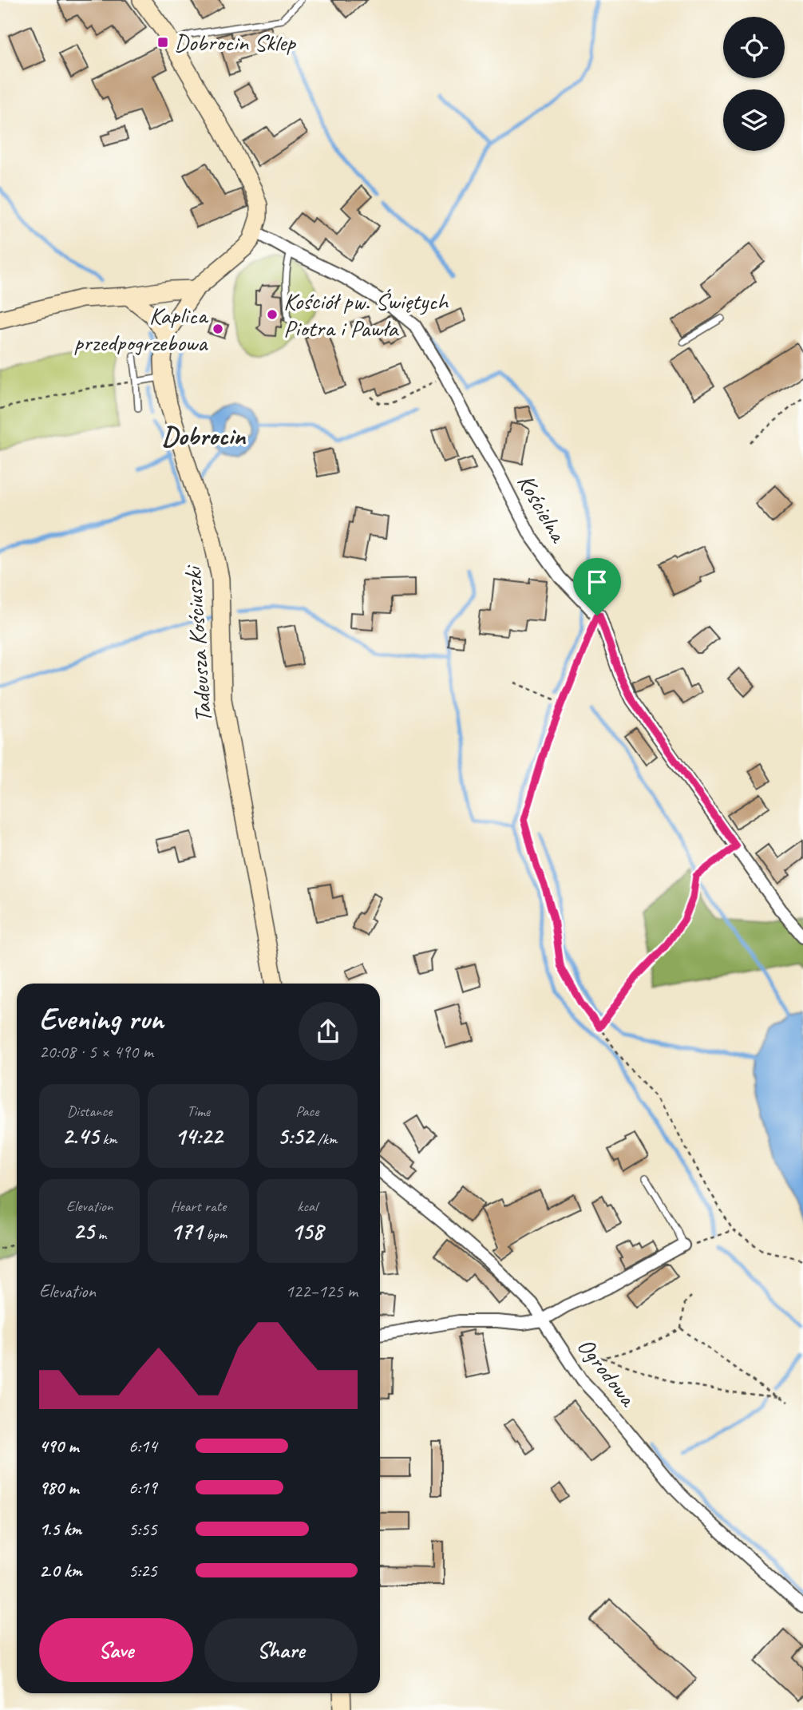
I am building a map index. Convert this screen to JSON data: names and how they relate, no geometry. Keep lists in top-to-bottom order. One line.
{"streets":{"street":["Kościelna","Tadeusza Kościuszki","Ogrodowa"]},"districts":["Dobrocin"],"places":{"transit":["Dobrocin Sklep"],"other":["Kościół pw. Świętych Piotra i Pawła","Kaplica przedpogrzebowa"]},"page":{"heading":["Evening run","20:08 · 5 × 490 m"],"stats":[["Distance","2.45 km"],["Time","14:22"],["Pace","5:52 /km"],["Elevation","25 m"],["Heart rate","171 bpm"],["kcal","158"]],"chart":["Elevation","122–125 m"],"list":[{"name":"490 m","note":"6:14"},{"name":"980 m","note":"6:19"},{"name":"1.5 km","note":"5:55"},{"name":"2.0 km","note":"5:25"}],"buttons":["Save","Share"]}}
